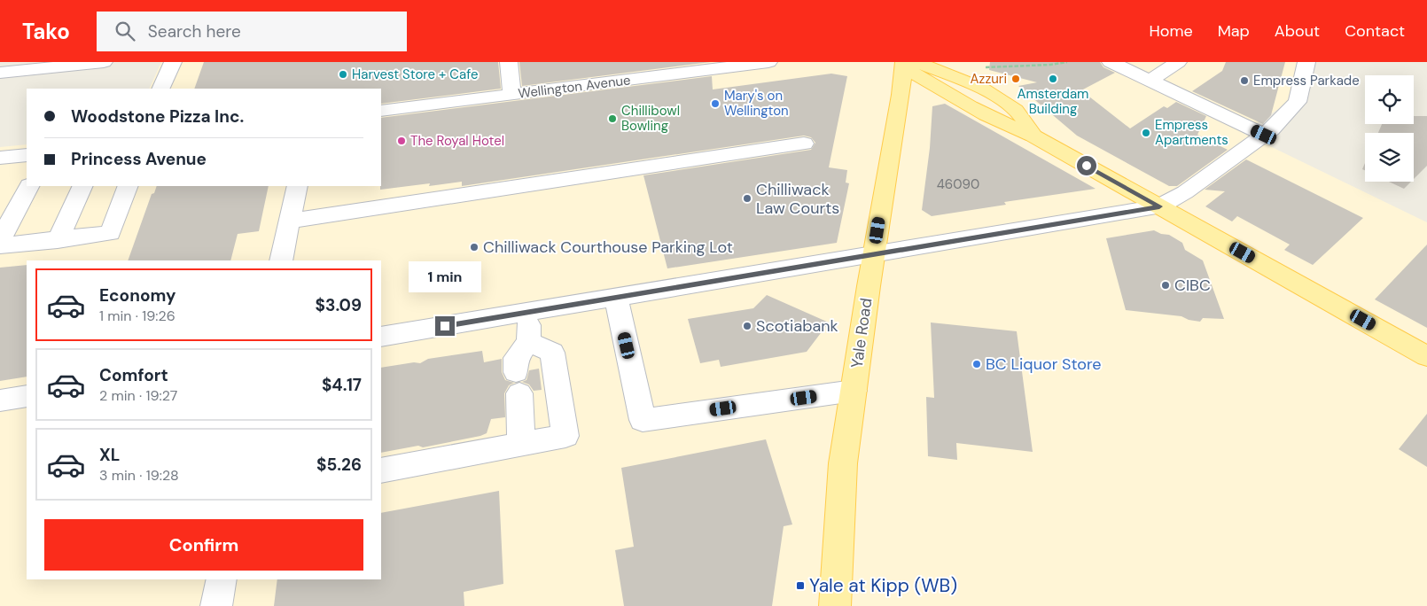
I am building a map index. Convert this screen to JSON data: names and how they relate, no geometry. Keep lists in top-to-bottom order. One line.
{"streets":{"main road":["Yale Road"],"street":["Wellington Avenue"]},"places":{"other":["Harvest Store + Cafe","Azzuri","Amsterdam Building","Empress Parkade","Mary's on Wellington","Chillibowl Bowling","Empress Apartments","The Royal Hotel","Chilliwack Law Courts","Chilliwack Courthouse Parking Lot","CIBC","Scotiabank","BC Liquor Store"],"transit":["Yale at Kipp (WB)"]},"house_numbers":["46090"],"page":{"header":"Tako","search":"Search here","nav":["Home","Map","About","Contact"],"banner":["Woodstone Pizza Inc.","Princess Avenue"],"bubble":"1 min","list":[{"name":"Economy","note":"1 min · 19:26","value":"$3.09"},{"name":"Comfort","note":"2 min · 19:27","value":"$4.17"},{"name":"XL","note":"3 min · 19:28","value":"$5.26"}],"buttons":"Confirm"}}
